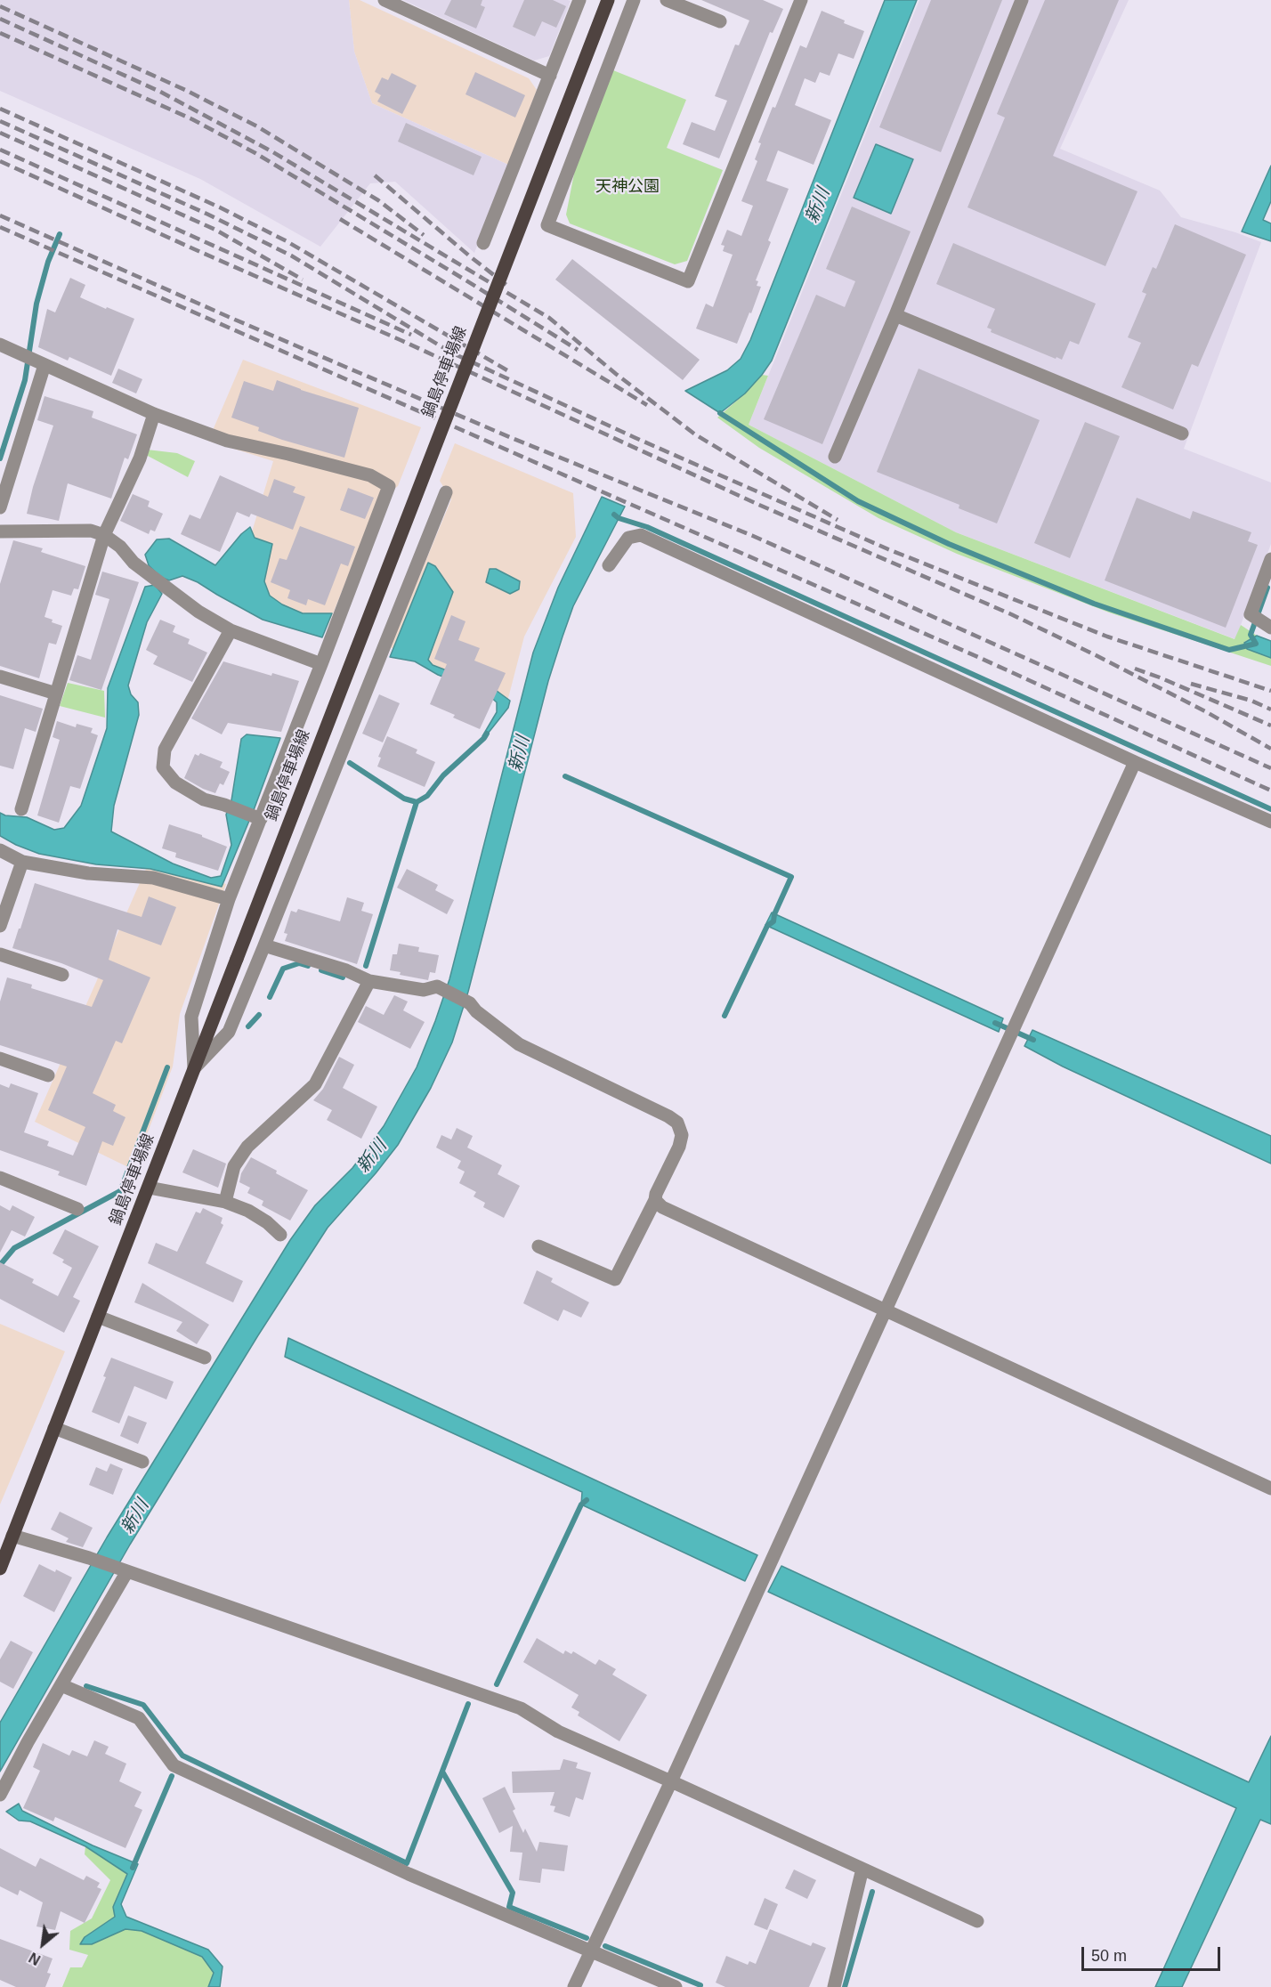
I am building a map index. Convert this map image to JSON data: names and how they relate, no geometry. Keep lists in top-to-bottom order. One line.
{"streets":{"main road":["鍋島停車場線"]},"water":["新川"],"parks":["天神公園"],"scale_bar":"50 m","north":"bottom left"}
